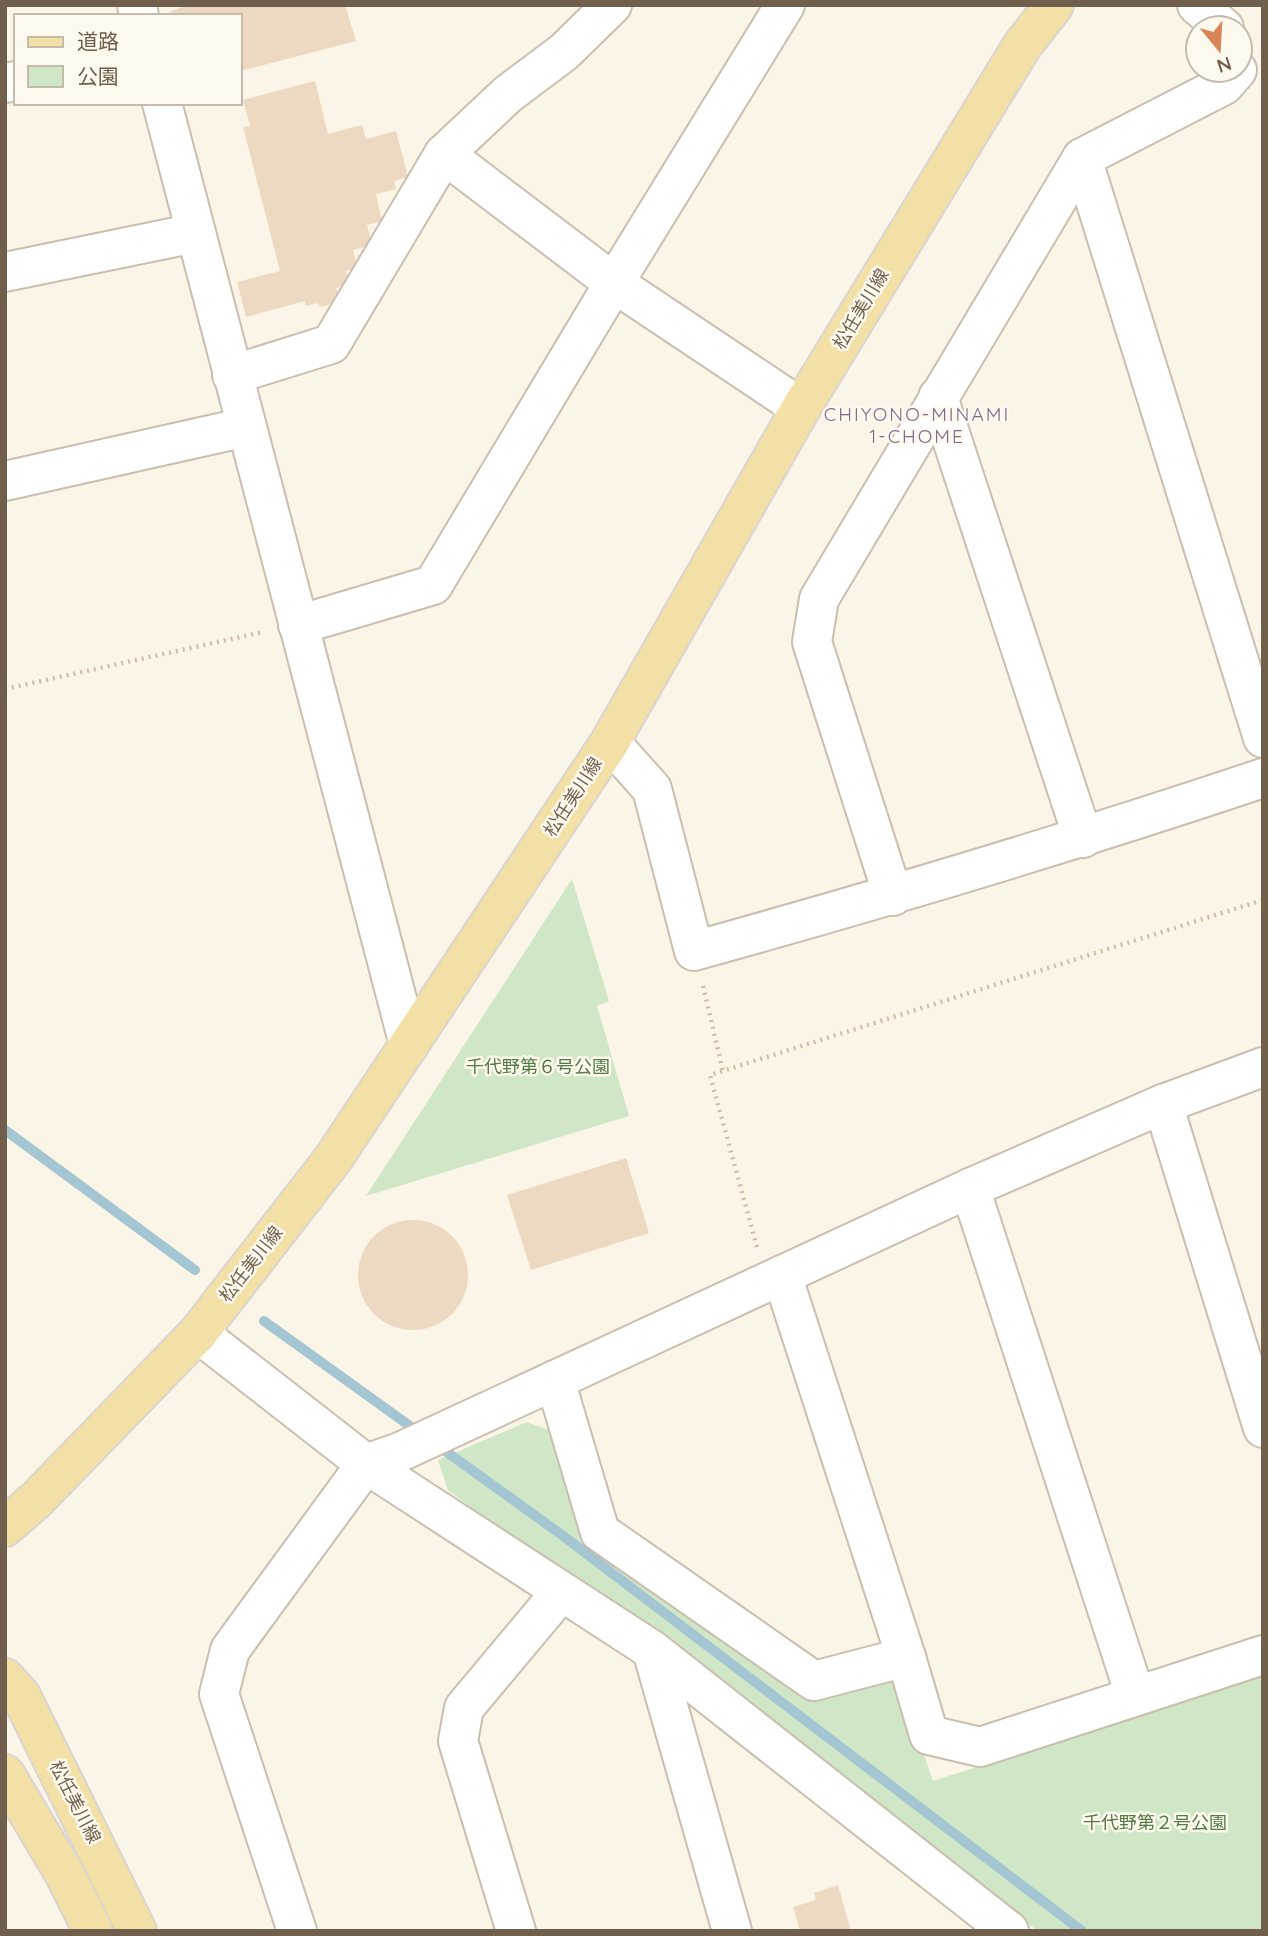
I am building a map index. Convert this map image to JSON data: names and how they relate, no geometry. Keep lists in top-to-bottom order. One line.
{"streets":{"main road":["松任美川線"]},"districts":["CHIYONO-MINAMI 1-CHOME"],"parks":["千代野第６号公園","千代野第２号公園"],"legend":["道路","公園"],"north":"bottom"}
